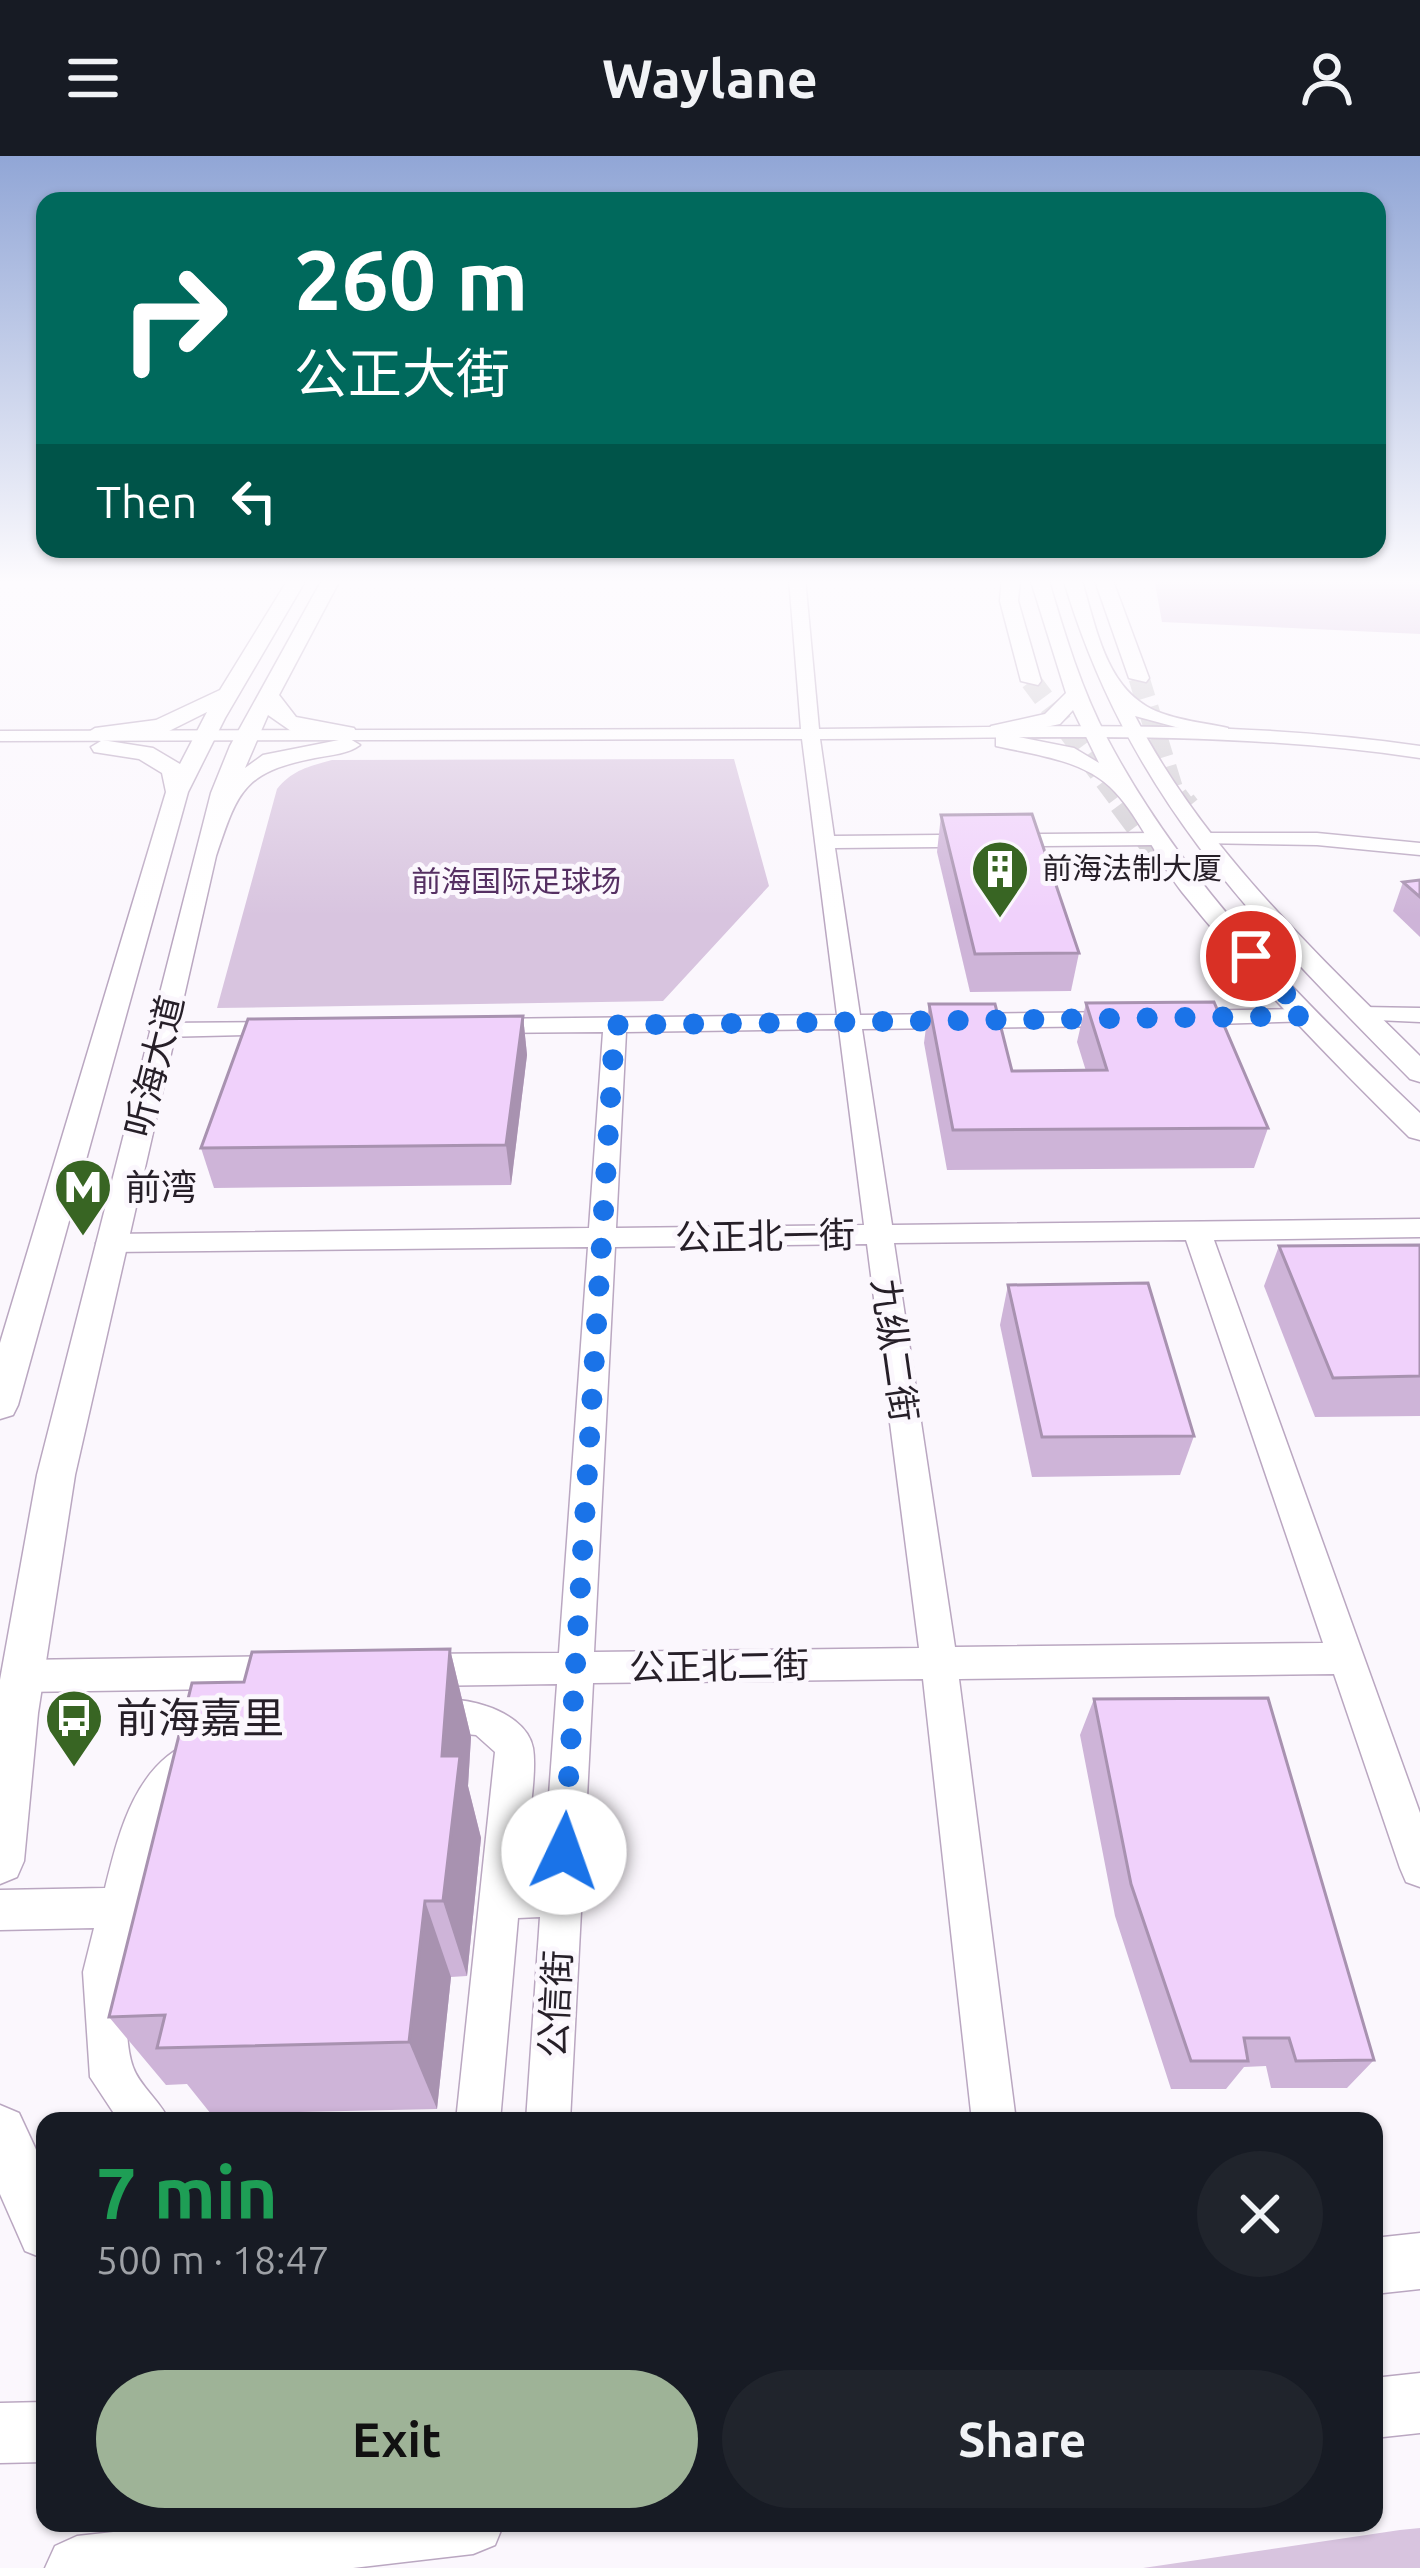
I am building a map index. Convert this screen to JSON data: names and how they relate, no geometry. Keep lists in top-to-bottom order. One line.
{"streets":{"main road":["听海大道"],"street":["公正北一街","九纵二街","公正北二街","公信街"]},"crossings":[["听海大道","公正北一街"],["公正北一街","九纵二街"],["公正北一街","公信街"],["九纵二街","公正北二街"],["公正北二街","公信街"]],"parks":["前海国际足球场"],"places":{"building":["前海法制大厦"],"metro station":["前湾"],"bus stop":["前海嘉里"]},"page":{"header":"Waylane","turn":["260 m","公正大街"],"then":"Then","heading":["7 min","500 m · 18:47"],"buttons":["Exit","Share"]}}
